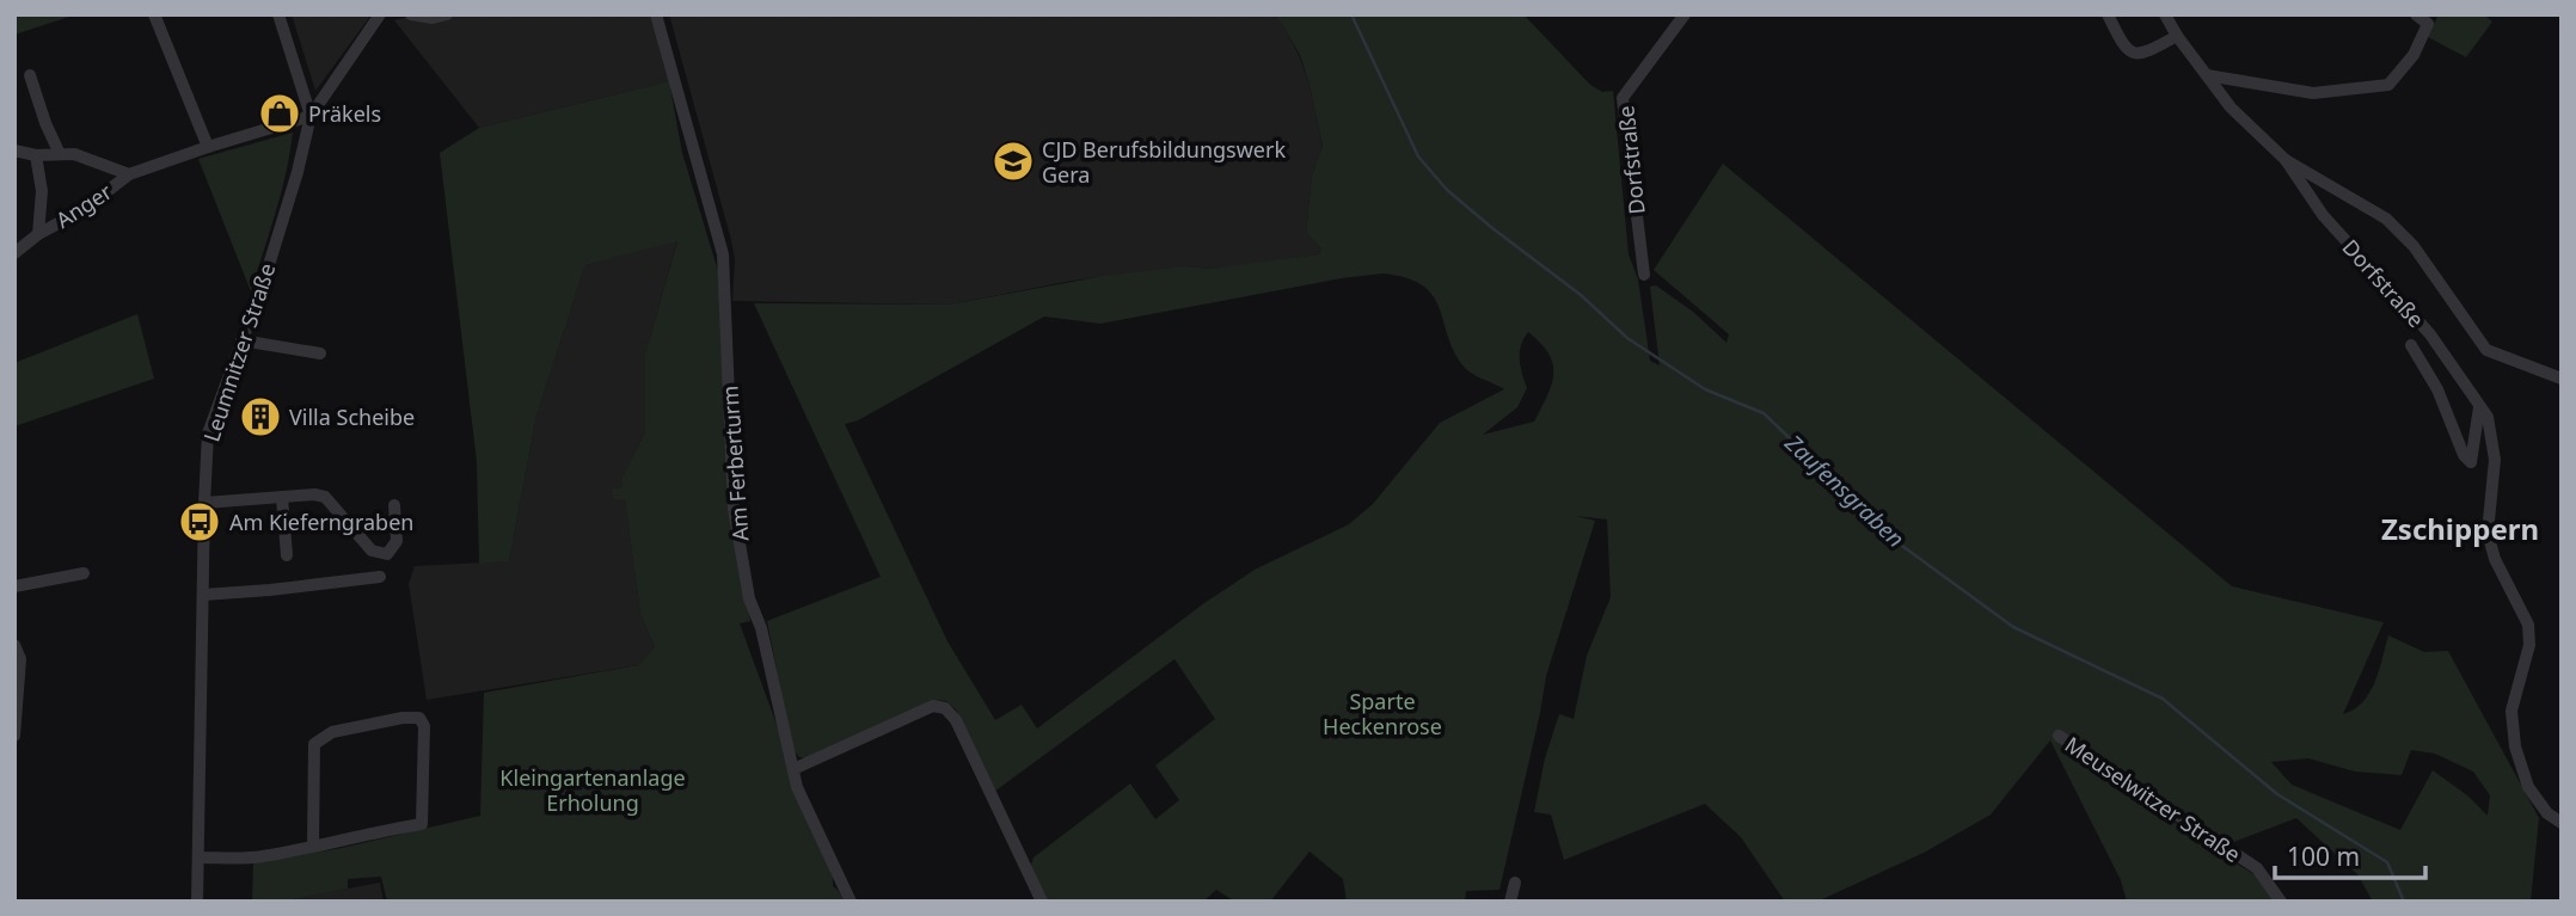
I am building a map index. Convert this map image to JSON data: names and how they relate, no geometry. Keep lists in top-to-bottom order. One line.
{"streets":{"street":["Dorfstraße","Anger","Leumnitzer Straße","Am Ferberturm","Meuselwitzer Straße"]},"crossings":[["Anger","Leumnitzer Straße"]],"districts":["Zschippern"],"water":["Zaufensgraben"],"parks":["Sparte Heckenrose","Kleingartenanlage Erholung"],"places":{"shop":["Präkels"],"school or university":["CJD Berufsbildungswerk Gera"],"building":["Villa Scheibe"],"bus stop":["Am Kieferngraben"]},"scale_bar":"100 m"}
